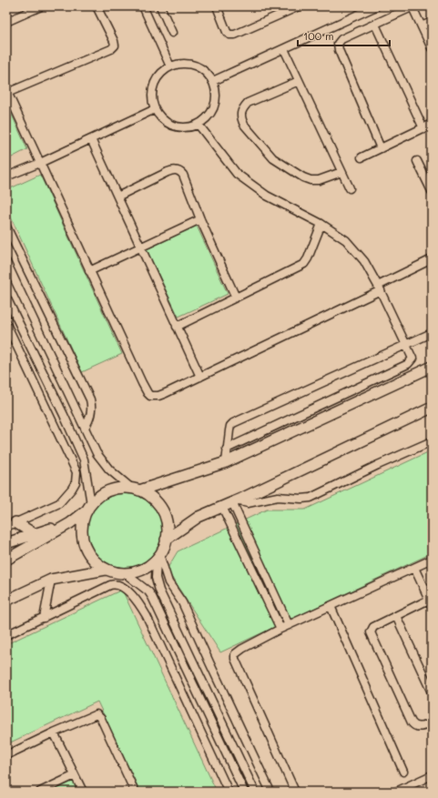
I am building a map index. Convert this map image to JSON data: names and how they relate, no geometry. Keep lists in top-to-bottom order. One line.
{"scale_bar":"100 m"}
